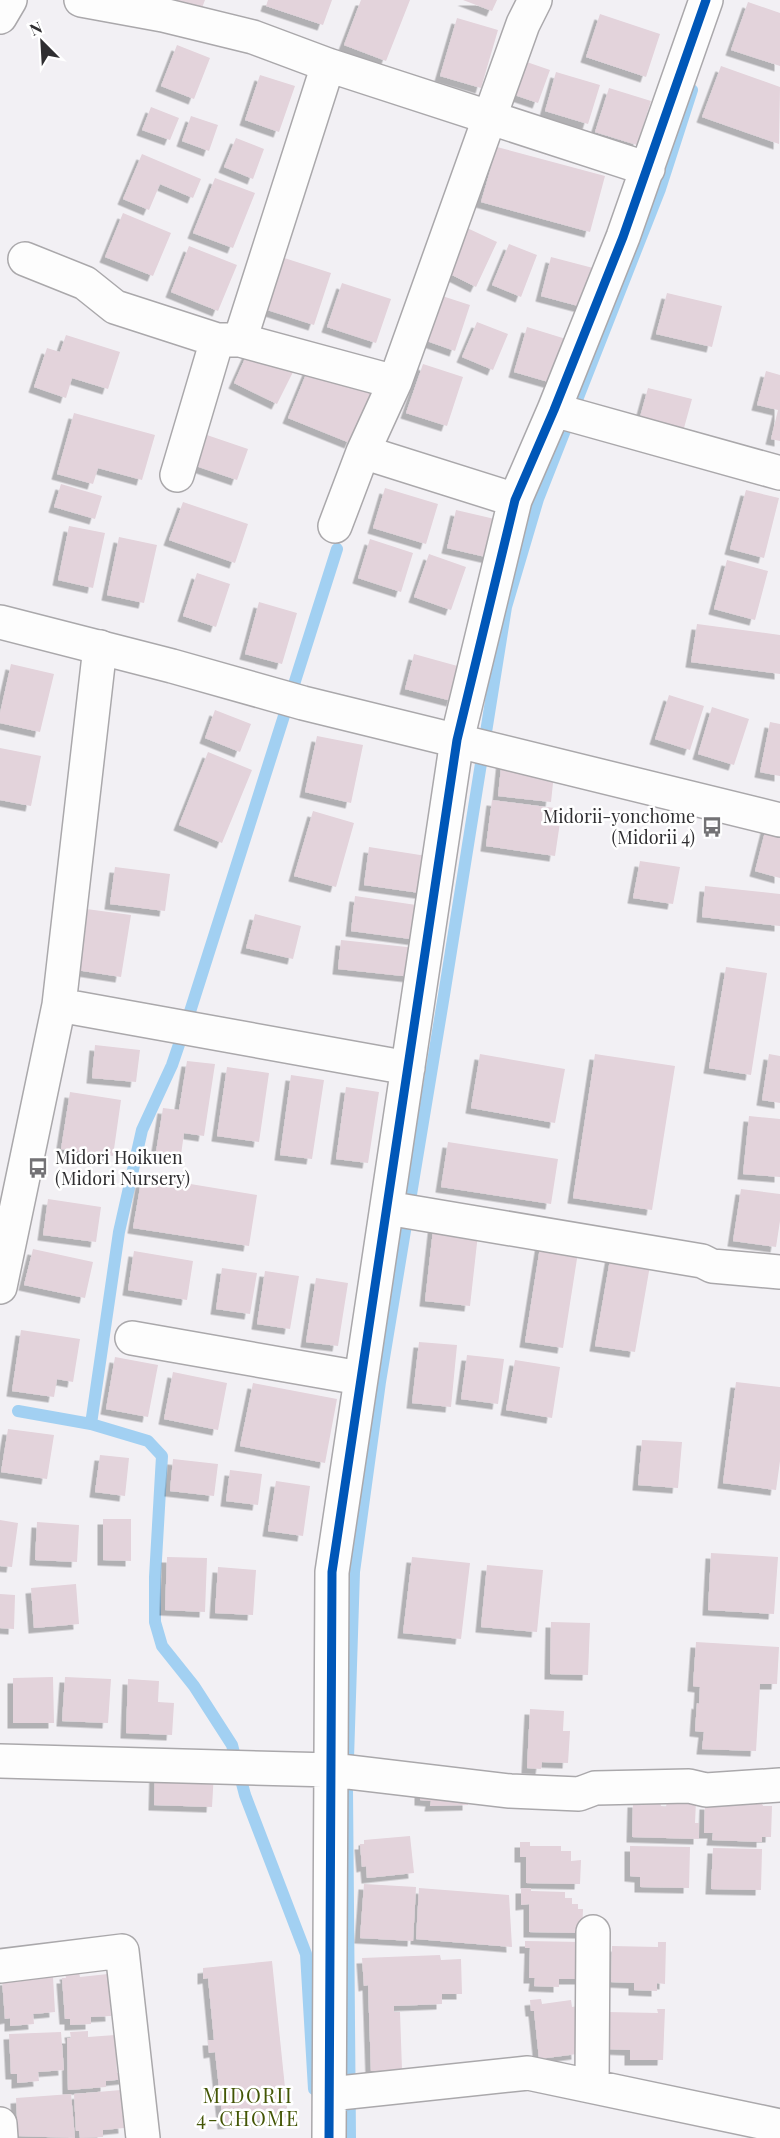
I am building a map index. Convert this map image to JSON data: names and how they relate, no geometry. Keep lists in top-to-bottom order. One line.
{"districts":["MIDORII 4-CHOME"],"places":{"bus stop":["Midorii-yonchome (Midorii 4)","Midori Hoikuen (Midori Nursery)"]},"north":"top left"}
